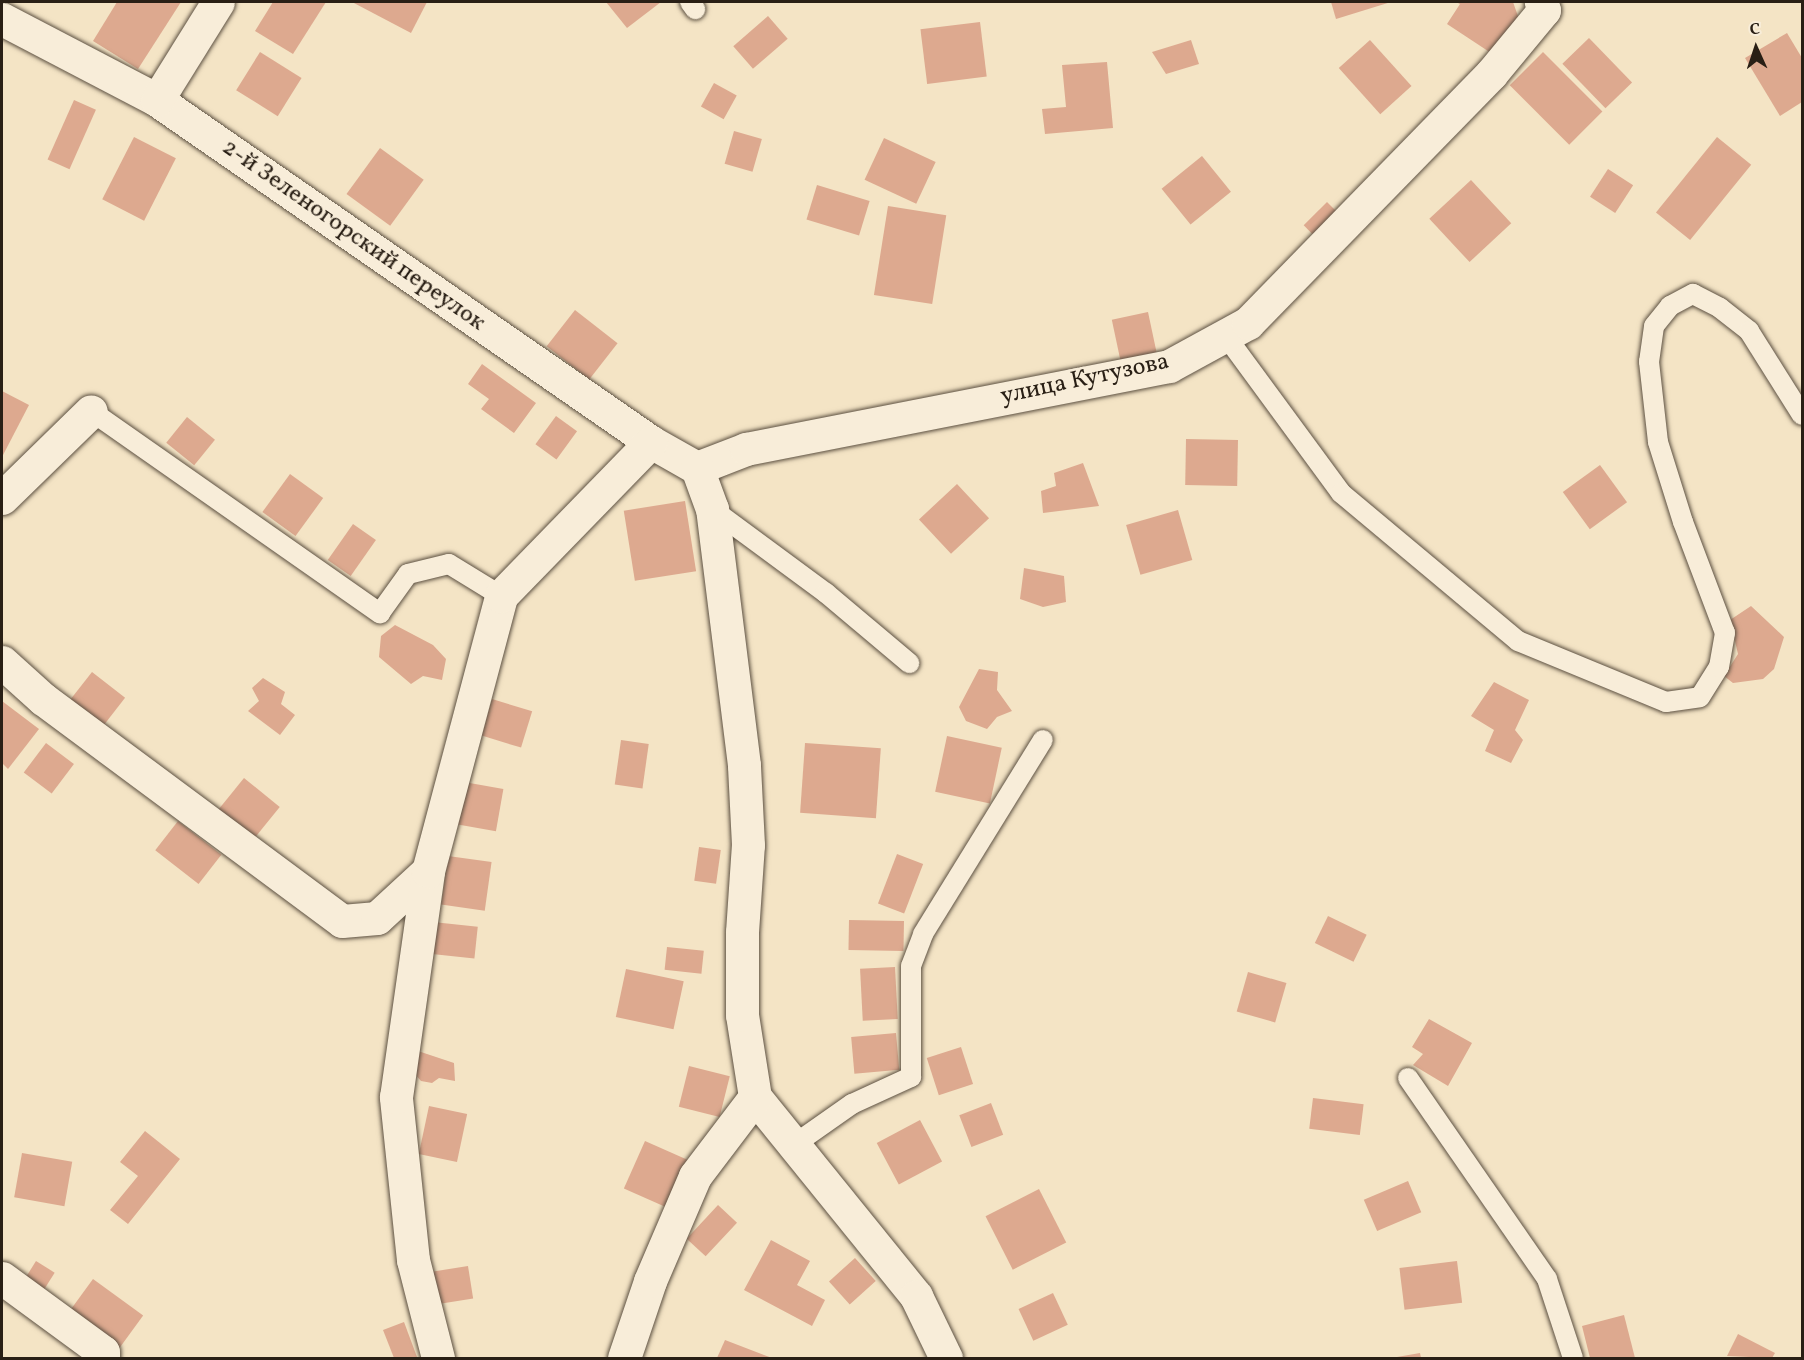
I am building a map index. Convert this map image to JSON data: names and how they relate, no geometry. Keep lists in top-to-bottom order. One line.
{"streets":{"street":["2-й Зеленогорский переулок","улица Кутузова"]},"crossings":[["2-й Зеленогорский переулок","улица Кутузова"]],"north":"top"}
